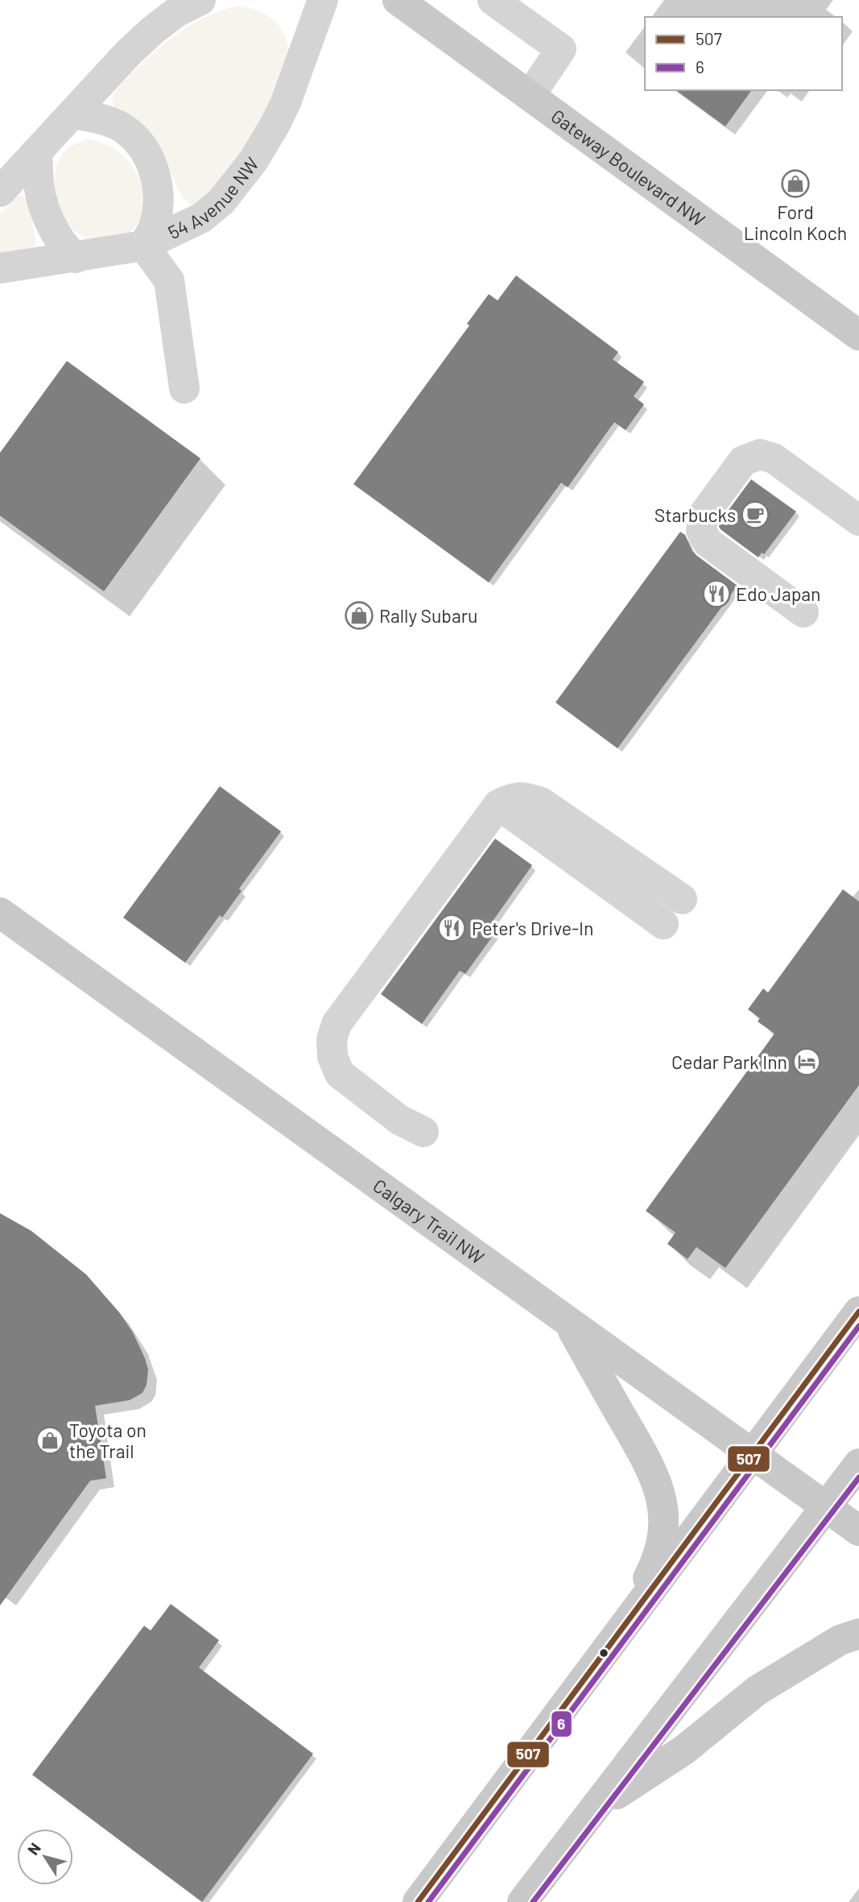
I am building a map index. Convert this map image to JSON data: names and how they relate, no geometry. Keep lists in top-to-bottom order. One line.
{"streets":{"main road":["Gateway Boulevard NW","Calgary Trail NW"],"street":["54 Avenue NW"]},"places":{"shop":["Ford Lincoln Koch","Rally Subaru","Toyota on the Trail"],"cafe":["Starbucks"],"restaurant":["Edo Japan","Peter's Drive-In"],"hotel":["Cedar Park Inn"]},"lines":["transit line 507","transit line 6"],"legend":["507","6"],"north":"top left"}
